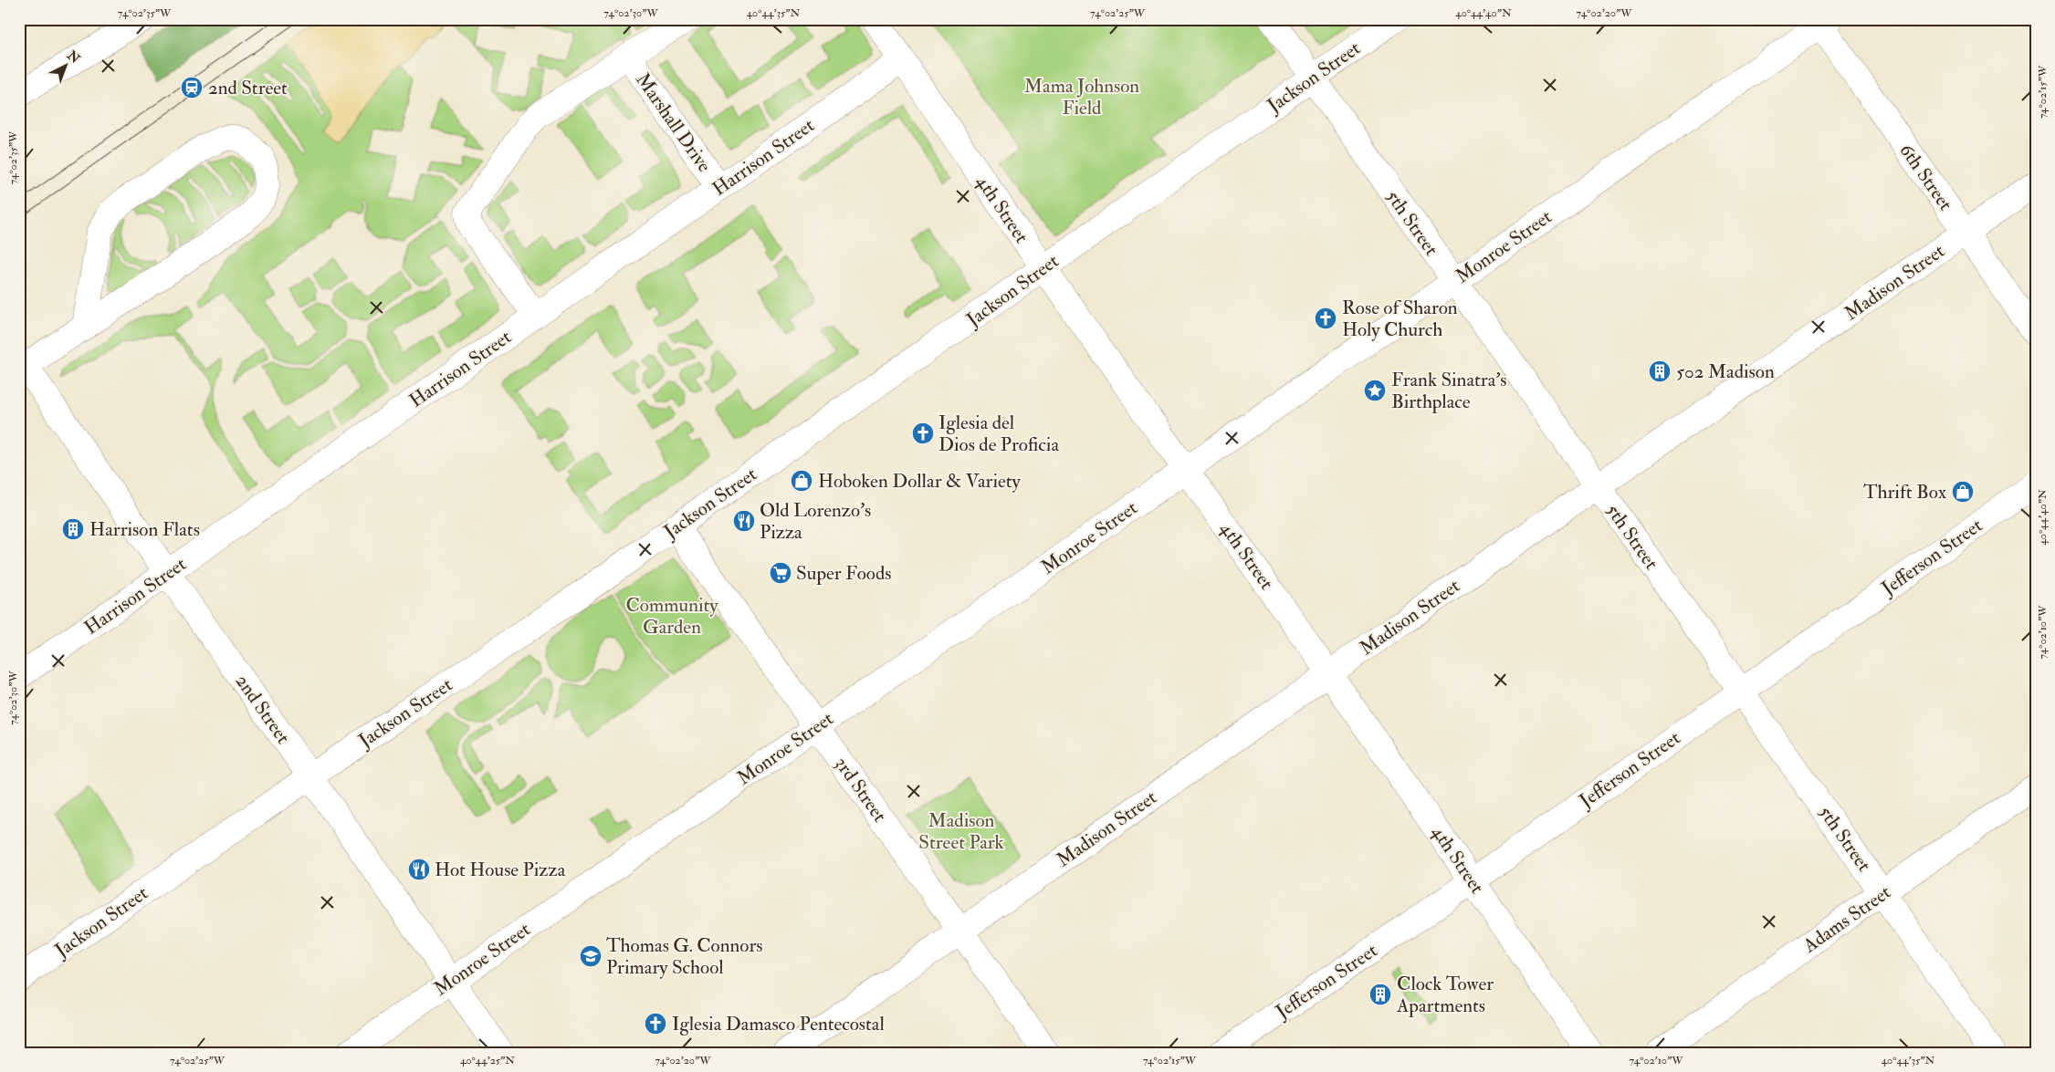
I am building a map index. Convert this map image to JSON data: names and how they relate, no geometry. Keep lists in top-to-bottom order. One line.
{"streets":{"street":["Jackson Street","Marshall Drive","Harrison Street","6th Street","4th Street","5th Street","Monroe Street","Madison Street","Jefferson Street","2nd Street","3rd Street","Adams Street"]},"crossings":[["Jackson Street","4th Street"],["Jackson Street","5th Street"],["Jackson Street","2nd Street"],["Jackson Street","3rd Street"],["Marshall Drive","Harrison Street"],["Harrison Street","4th Street"],["Harrison Street","2nd Street"],["6th Street","Monroe Street"],["6th Street","Madison Street"],["4th Street","Monroe Street"],["4th Street","Madison Street"],["4th Street","Jefferson Street"],["5th Street","Monroe Street"],["5th Street","Madison Street"],["5th Street","Jefferson Street"],["5th Street","Adams Street"],["Monroe Street","2nd Street"],["Monroe Street","3rd Street"],["Madison Street","3rd Street"]],"parks":["Mama Johnson Field","Community Garden","Madison Street Park"],"places":{"station":["2nd Street"],"church":["Rose of Sharon Holy Church","Iglesia del Dios de Proficia","Iglesia Damasco Pentecostal"],"building":["502 Madison","Harrison Flats","Clock Tower Apartments"],"place":["Frank Sinatra's Birthplace"],"shop":["Hoboken Dollar & Variety","Thrift Box"],"restaurant":["Old Lorenzo’s Pizza","Hot House Pizza"],"supermarket":["Super Foods"],"school or university":["Thomas G. Connors Primary School"]},"north":"top right","coordinates":["74°02'35\"W","74°02'30\"W","40°44'35\"N","74°02'25\"W","40°44'40\"N","74°02'20\"W","74°02'15\"W","74°02'10\"W","40°44'25\"N"]}
